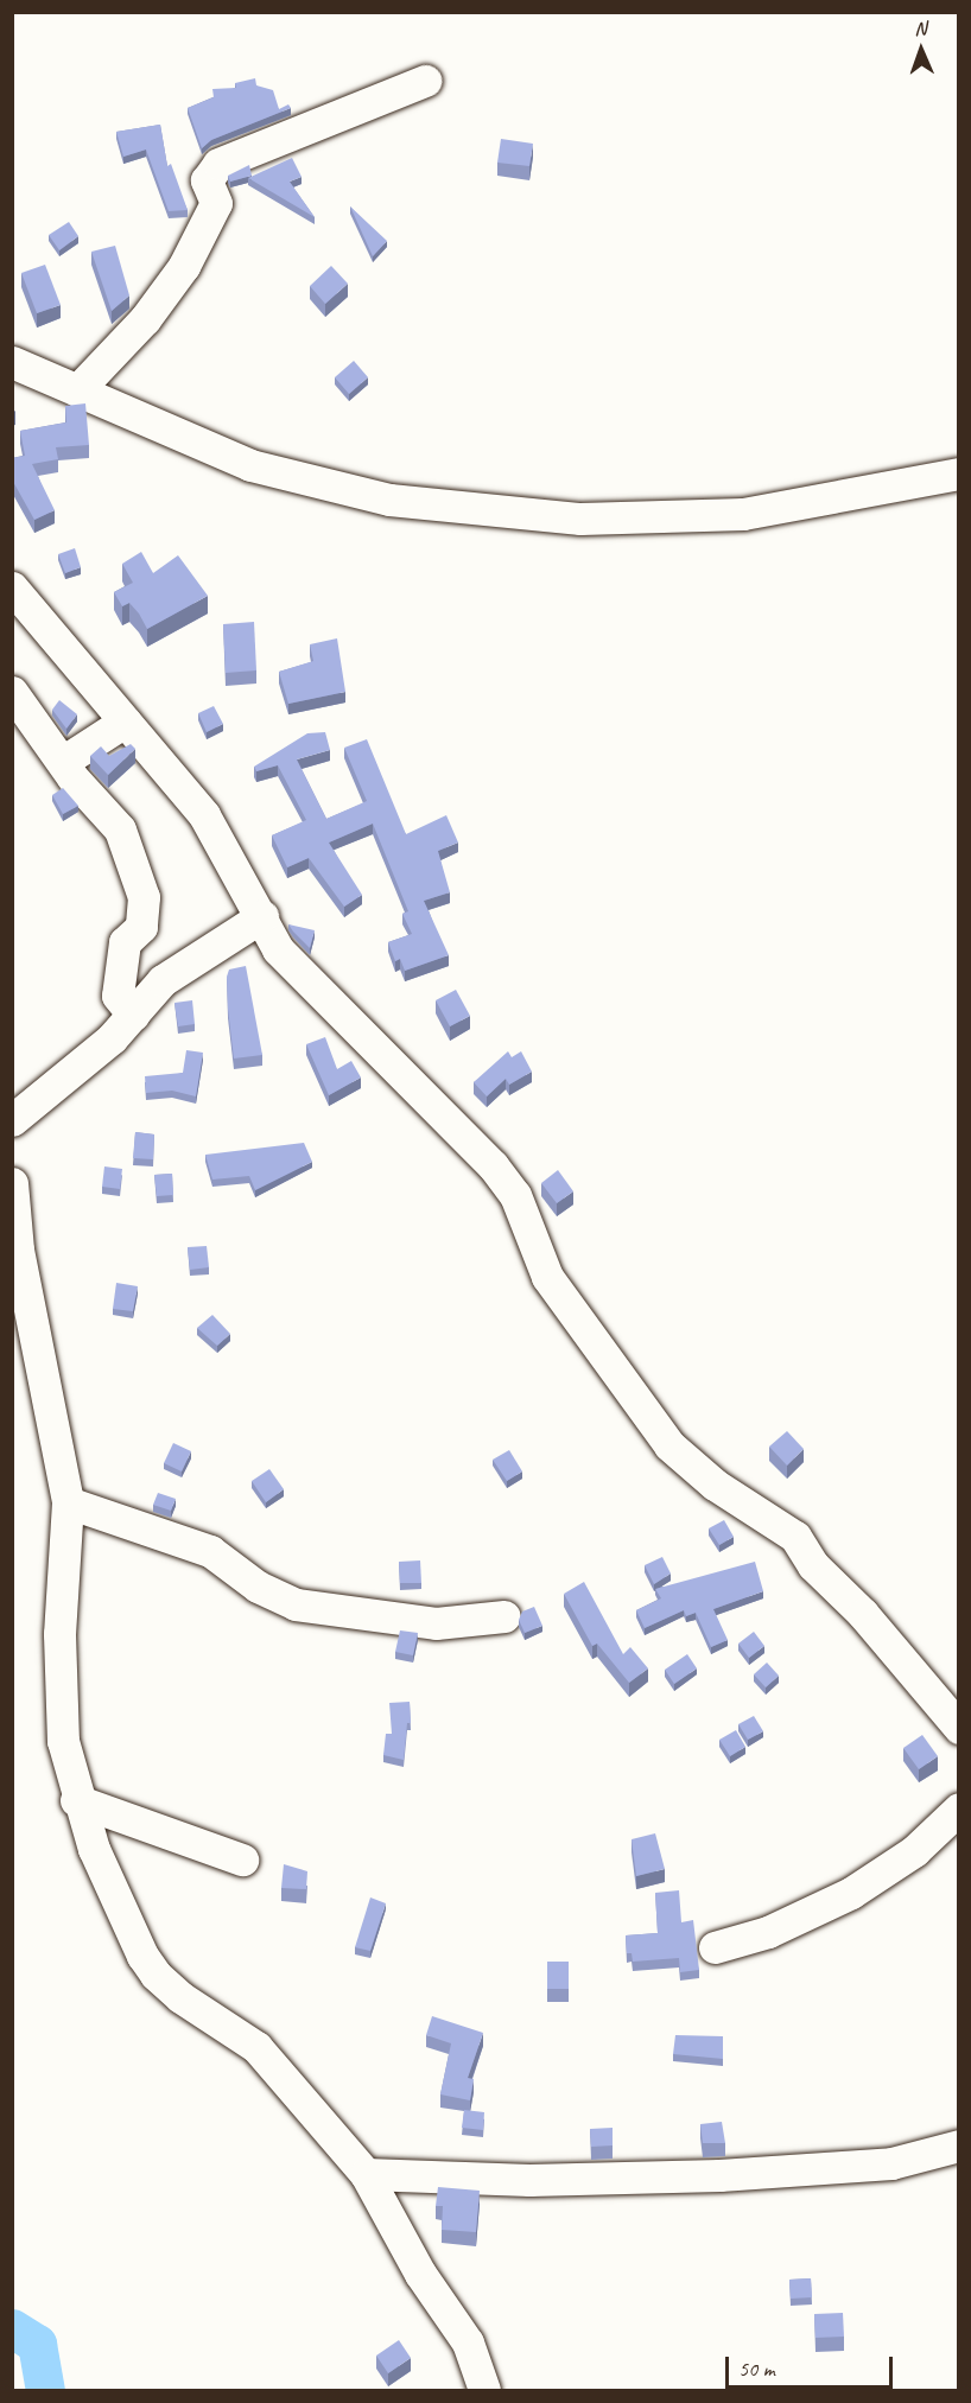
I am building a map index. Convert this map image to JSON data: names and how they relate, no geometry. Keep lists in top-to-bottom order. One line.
{"scale_bar":"50 m","north":"top"}
